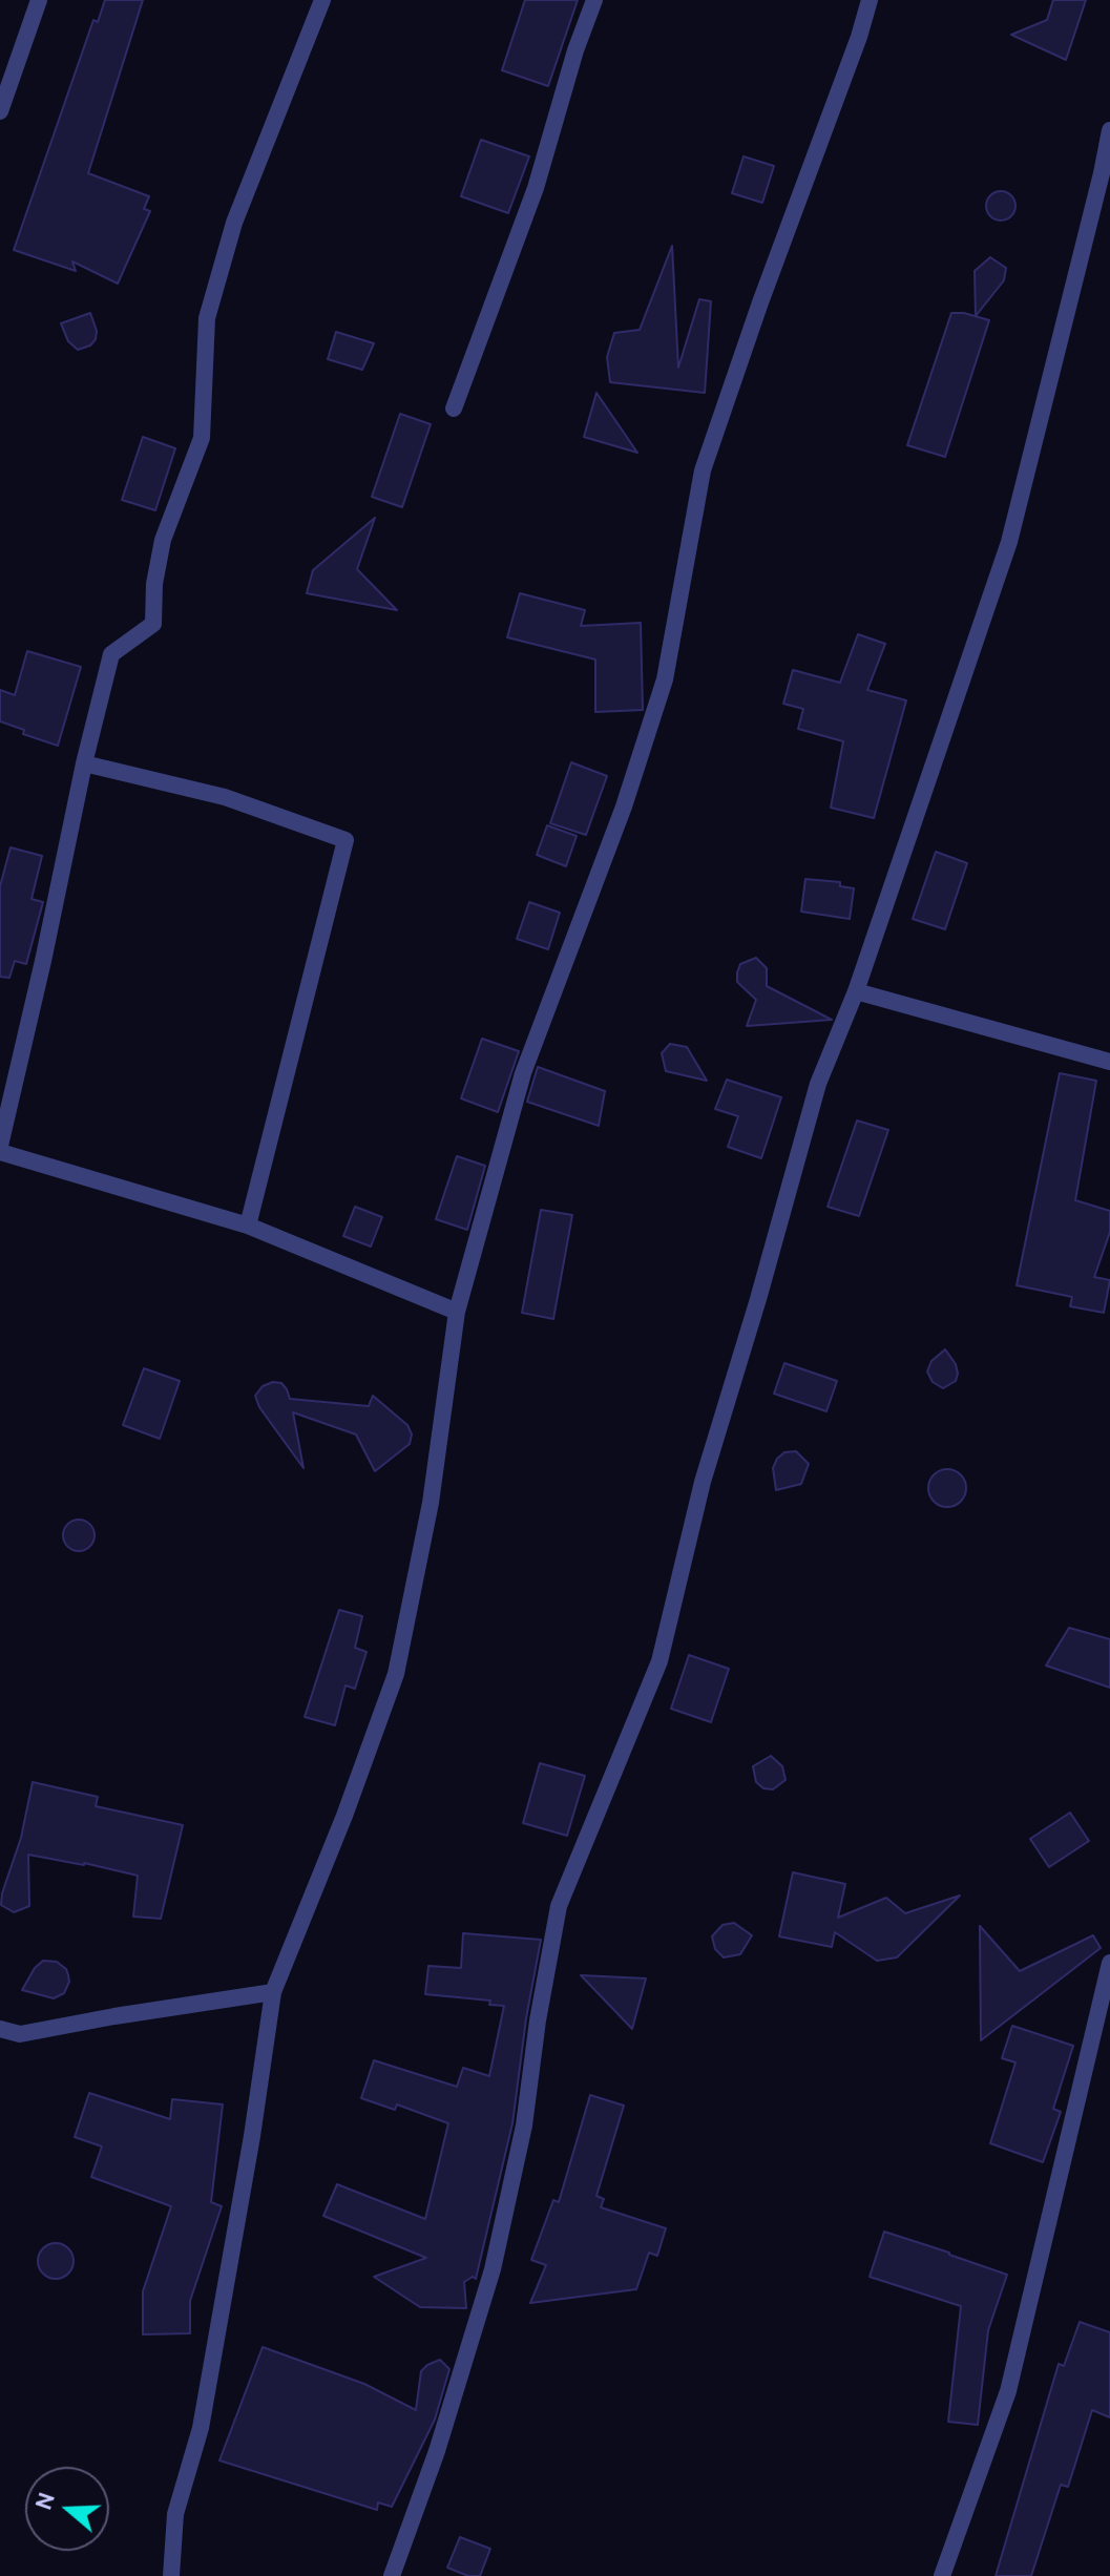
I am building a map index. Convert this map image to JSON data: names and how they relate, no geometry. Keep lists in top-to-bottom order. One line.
{"north":"left"}
